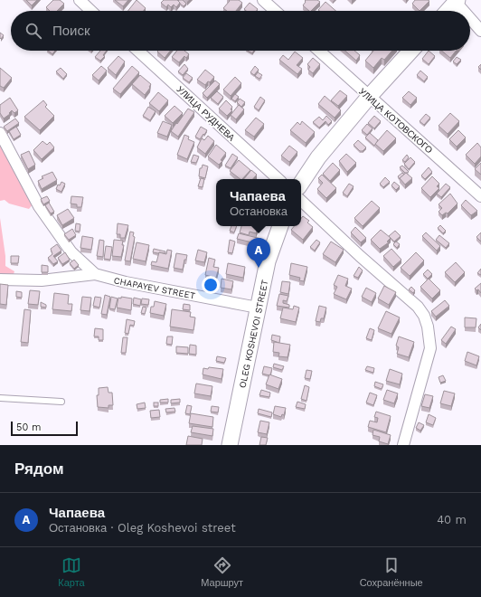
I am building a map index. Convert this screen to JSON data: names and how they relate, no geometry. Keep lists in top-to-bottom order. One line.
{"streets":{"street":["УЛИЦА РУДНЕВА","УЛИЦА КОТОВСКОГО","CHAPAYEV STREET","OLEG KOSHEVOI STREET"]},"crossings":[["CHAPAYEV STREET","OLEG KOSHEVOI STREET"]],"scale_bar":"50 m","page":{"search":"Поиск","popup":["Чапаева","Остановка"],"pins":"A","scale":"50 m","heading":"Рядом","list":[{"mark":"A","name":"Чапаева","note":"Остановка · Oleg Koshevoi street","value":"40 m"}],"nav":["Карта","Маршрут","Сохранённые"]}}
